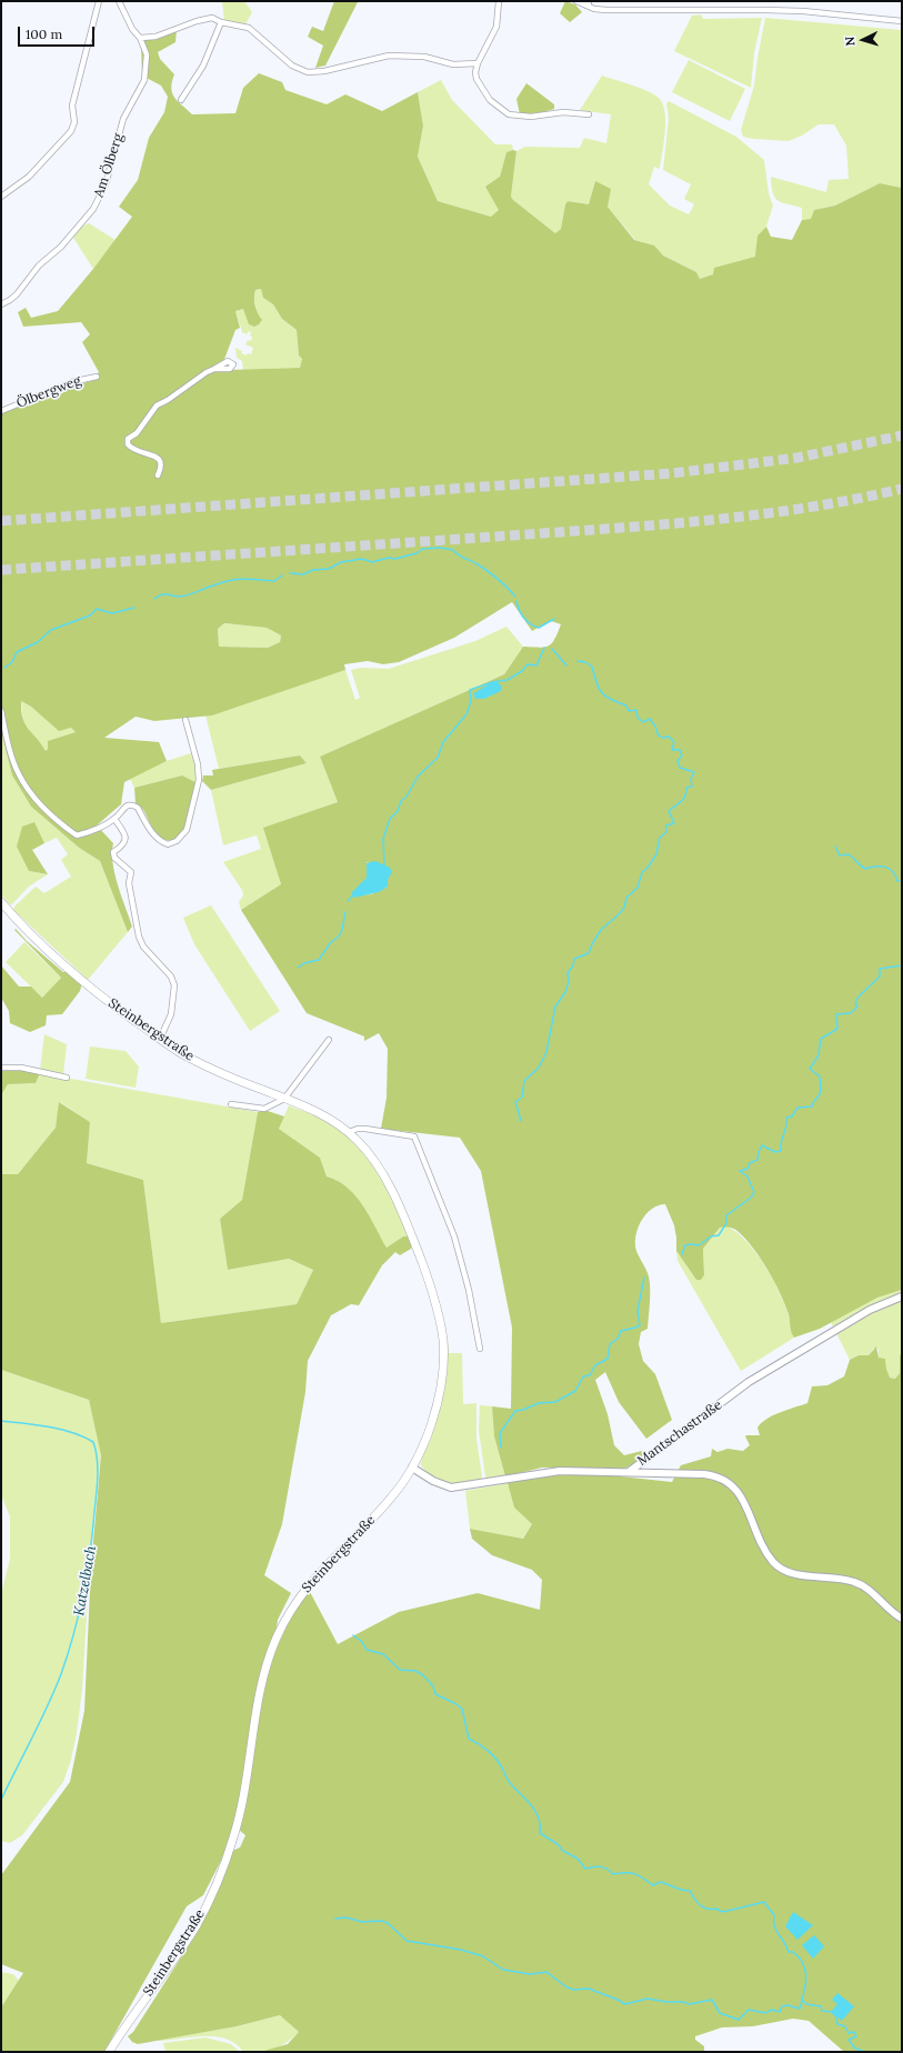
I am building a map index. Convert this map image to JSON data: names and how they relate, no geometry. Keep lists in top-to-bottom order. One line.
{"streets":{"main road":["Steinbergstraße"],"street":["Am Ölberg","Ölbergweg","Mantschastraße"]},"crossings":[["Steinbergstraße","Mantschastraße"]],"water":["Katzelbach"],"scale_bar":"100 m","north":"left"}
